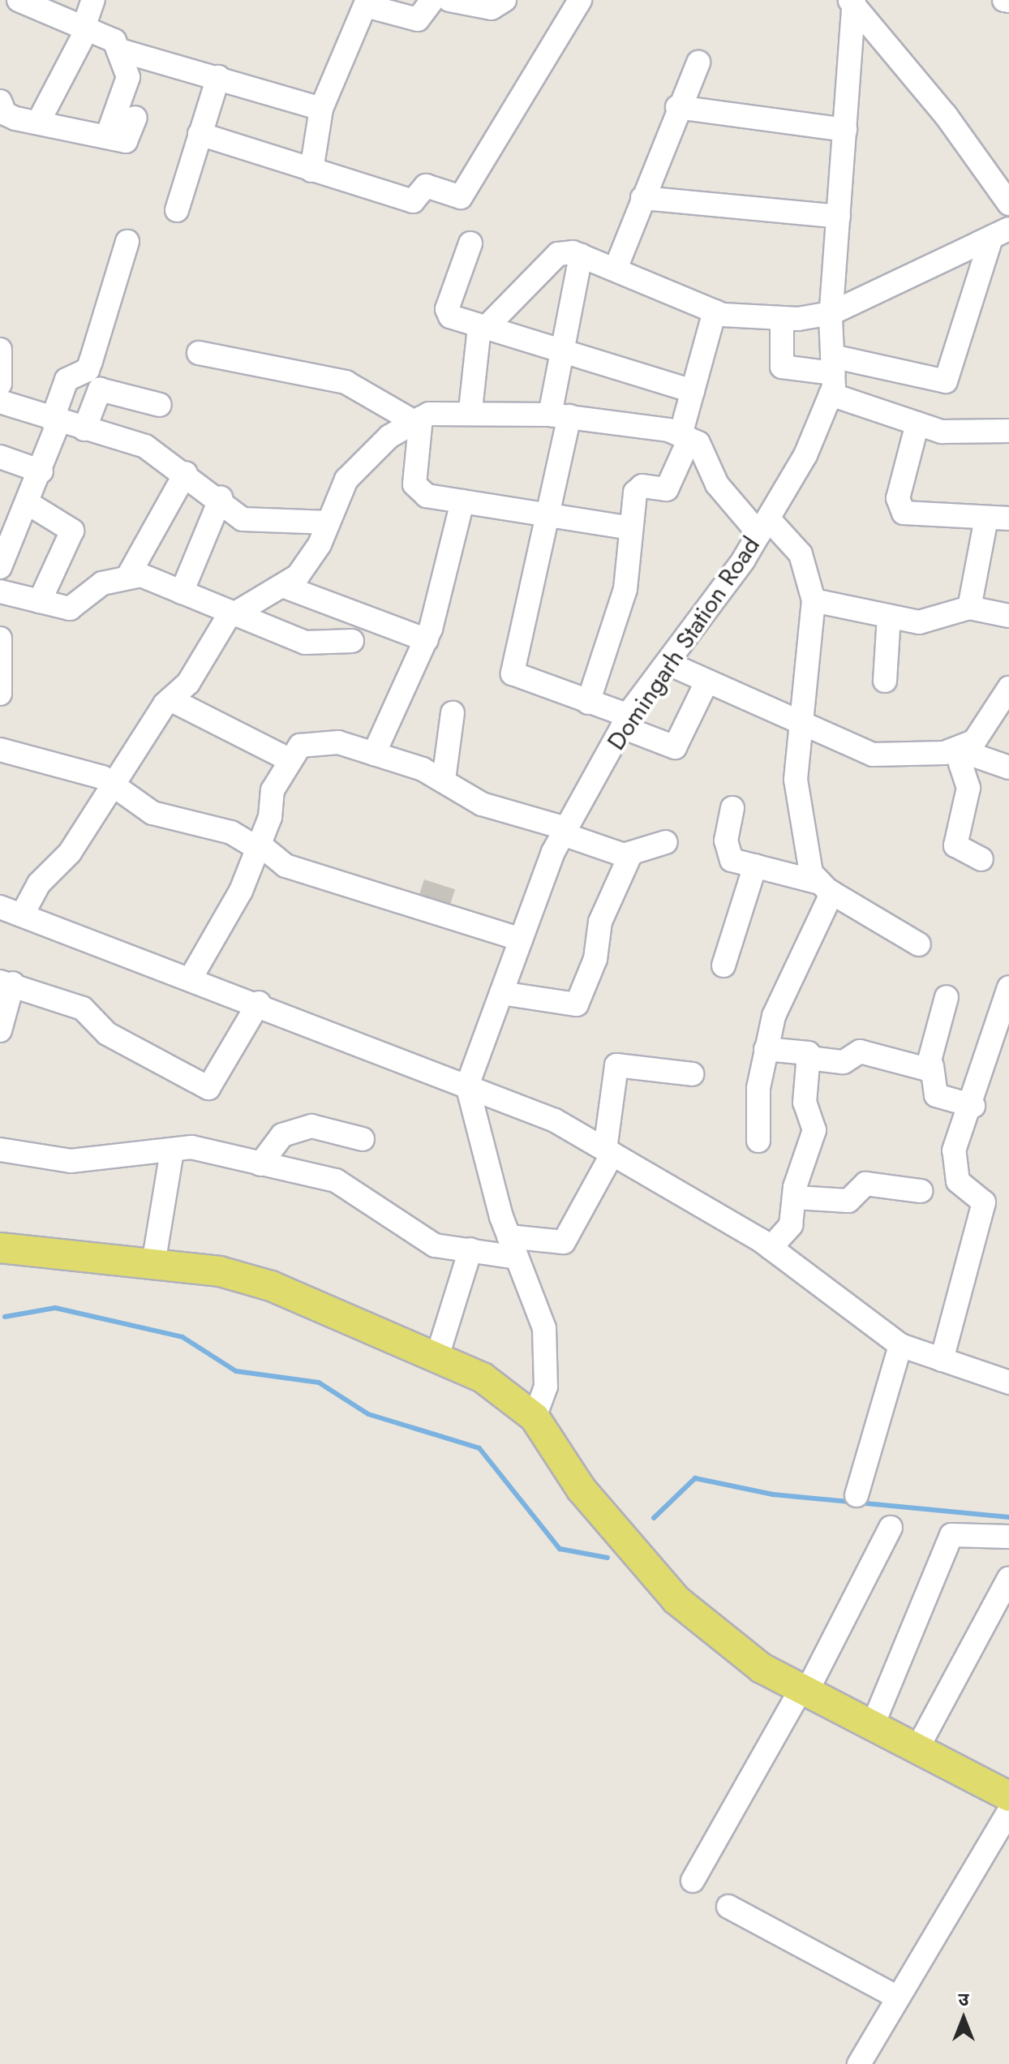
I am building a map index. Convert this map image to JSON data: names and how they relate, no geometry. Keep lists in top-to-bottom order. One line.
{"streets":{"street":["Domingarh Station Road"]},"north":"top"}
